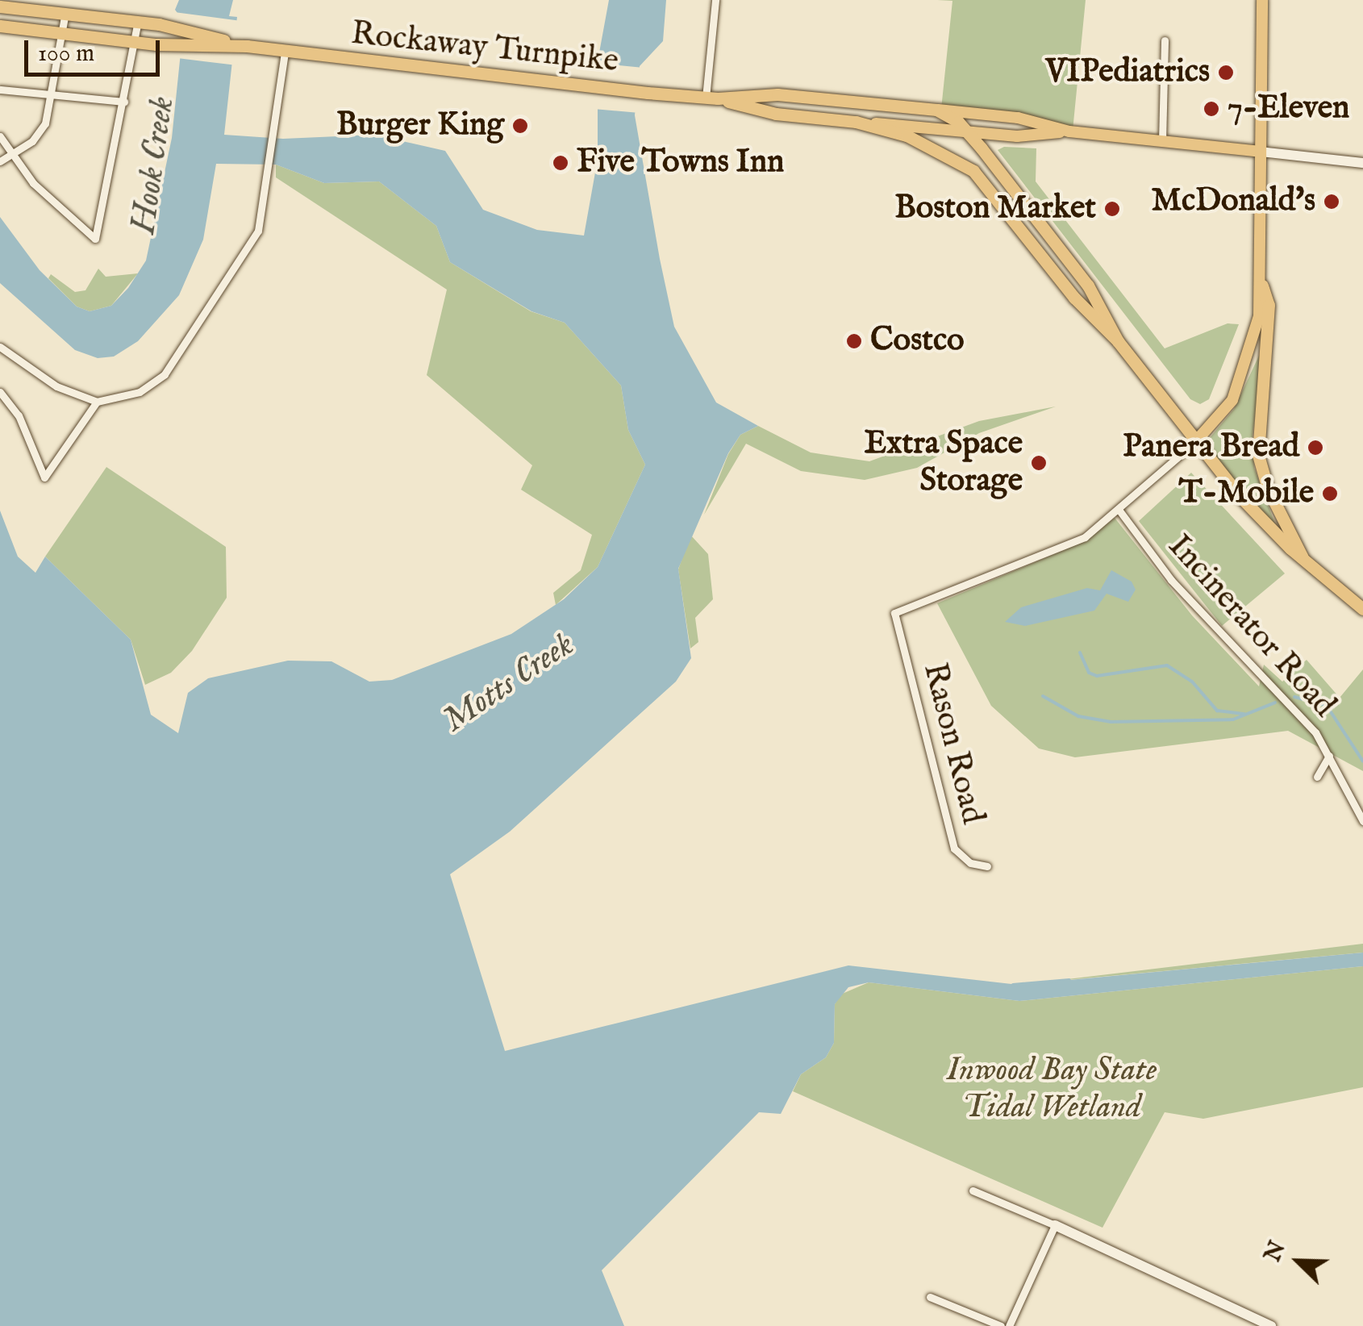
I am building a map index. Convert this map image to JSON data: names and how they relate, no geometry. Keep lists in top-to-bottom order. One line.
{"streets":{"highway":["Rockaway Turnpike"],"street":["Incinerator Road","Rason Road"]},"crossings":[["Incinerator Road","Rason Road"]],"water":["Hook Creek","Motts Creek"],"parks":["Inwood Bay State Tidal Wetland"],"places":["VIPediatrics","7-Eleven","Burger King","Five Towns Inn","McDonald's","Boston Market","Costco","Panera Bread","Extra Space Storage","T-Mobile"],"scale_bar":"100 m","north":"top left"}
